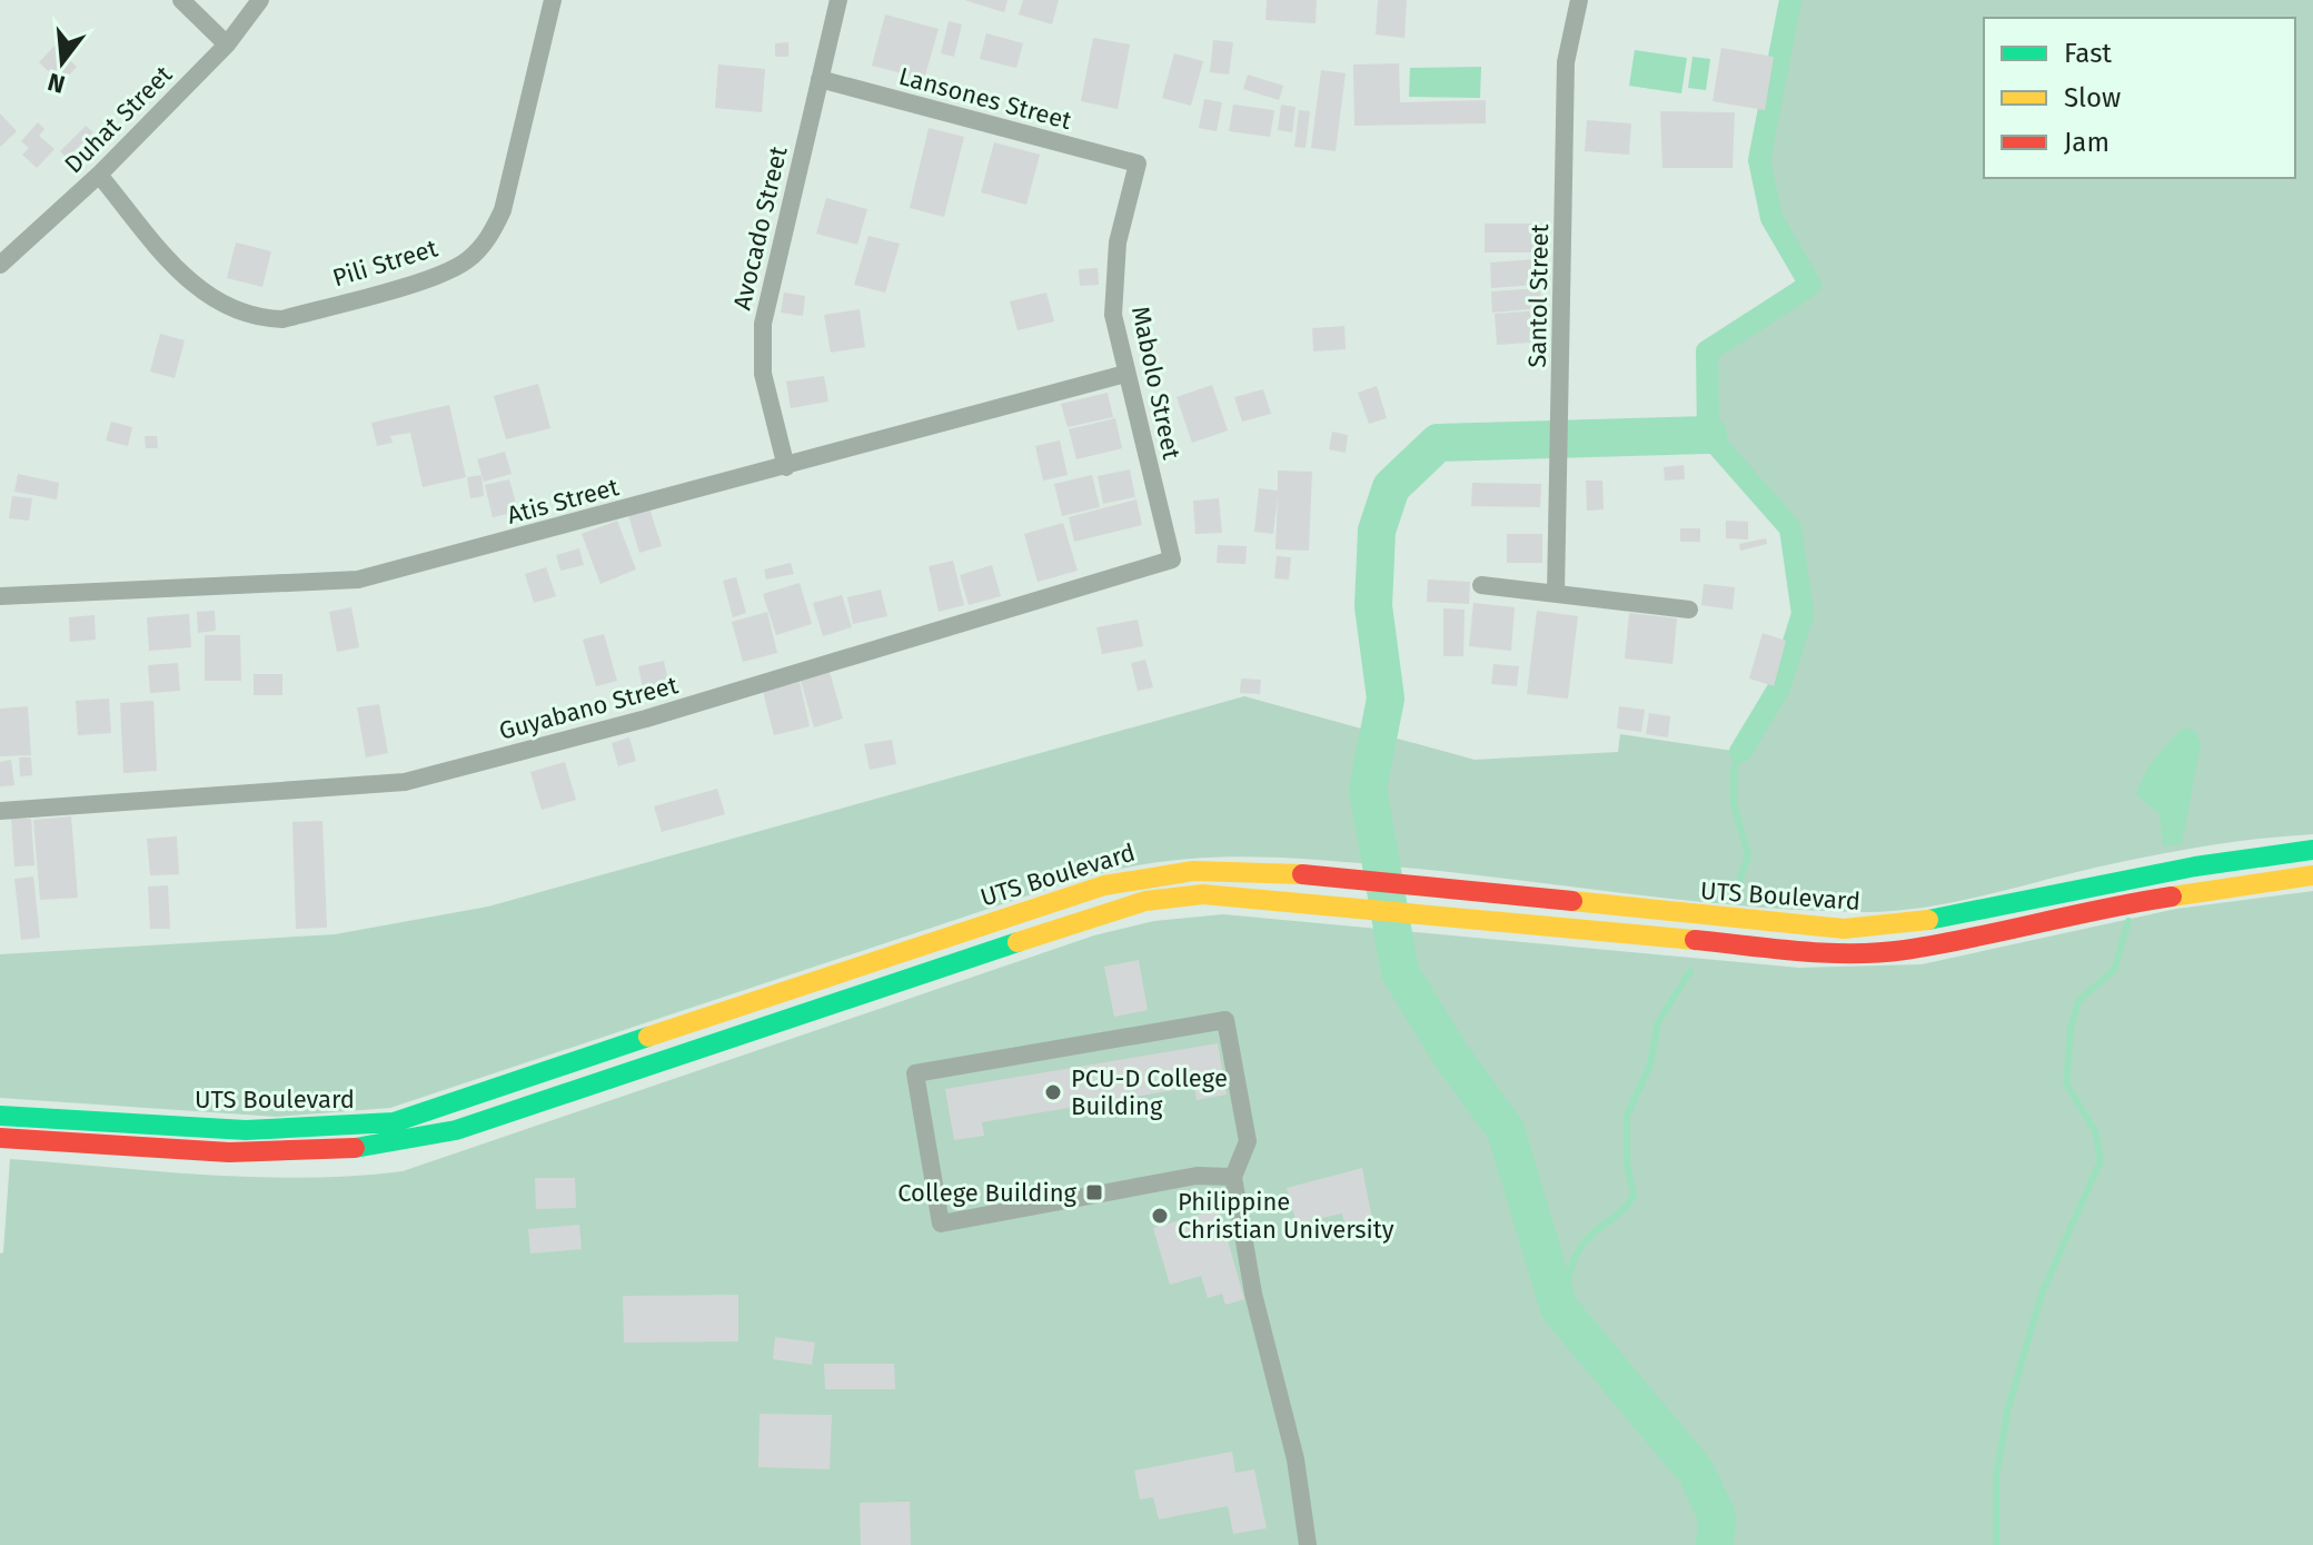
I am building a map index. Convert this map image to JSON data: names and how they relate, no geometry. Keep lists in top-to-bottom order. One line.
{"streets":{"main road":["UTS Boulevard"],"street":["Lansones Street","Duhat Street","Avocado Street","Pili Street","Santol Street","Mabolo Street","Atis Street","Guyabano Street"]},"crossings":[["Lansones Street","Avocado Street"],["Lansones Street","Mabolo Street"],["Duhat Street","Pili Street"],["Avocado Street","Atis Street"],["Mabolo Street","Atis Street"],["Mabolo Street","Guyabano Street"]],"places":{"other":["PCU-D College Building","Philippine Christian University"],"transit":["College Building"]},"legend":["Fast","Slow","Jam"],"north":"bottom"}
